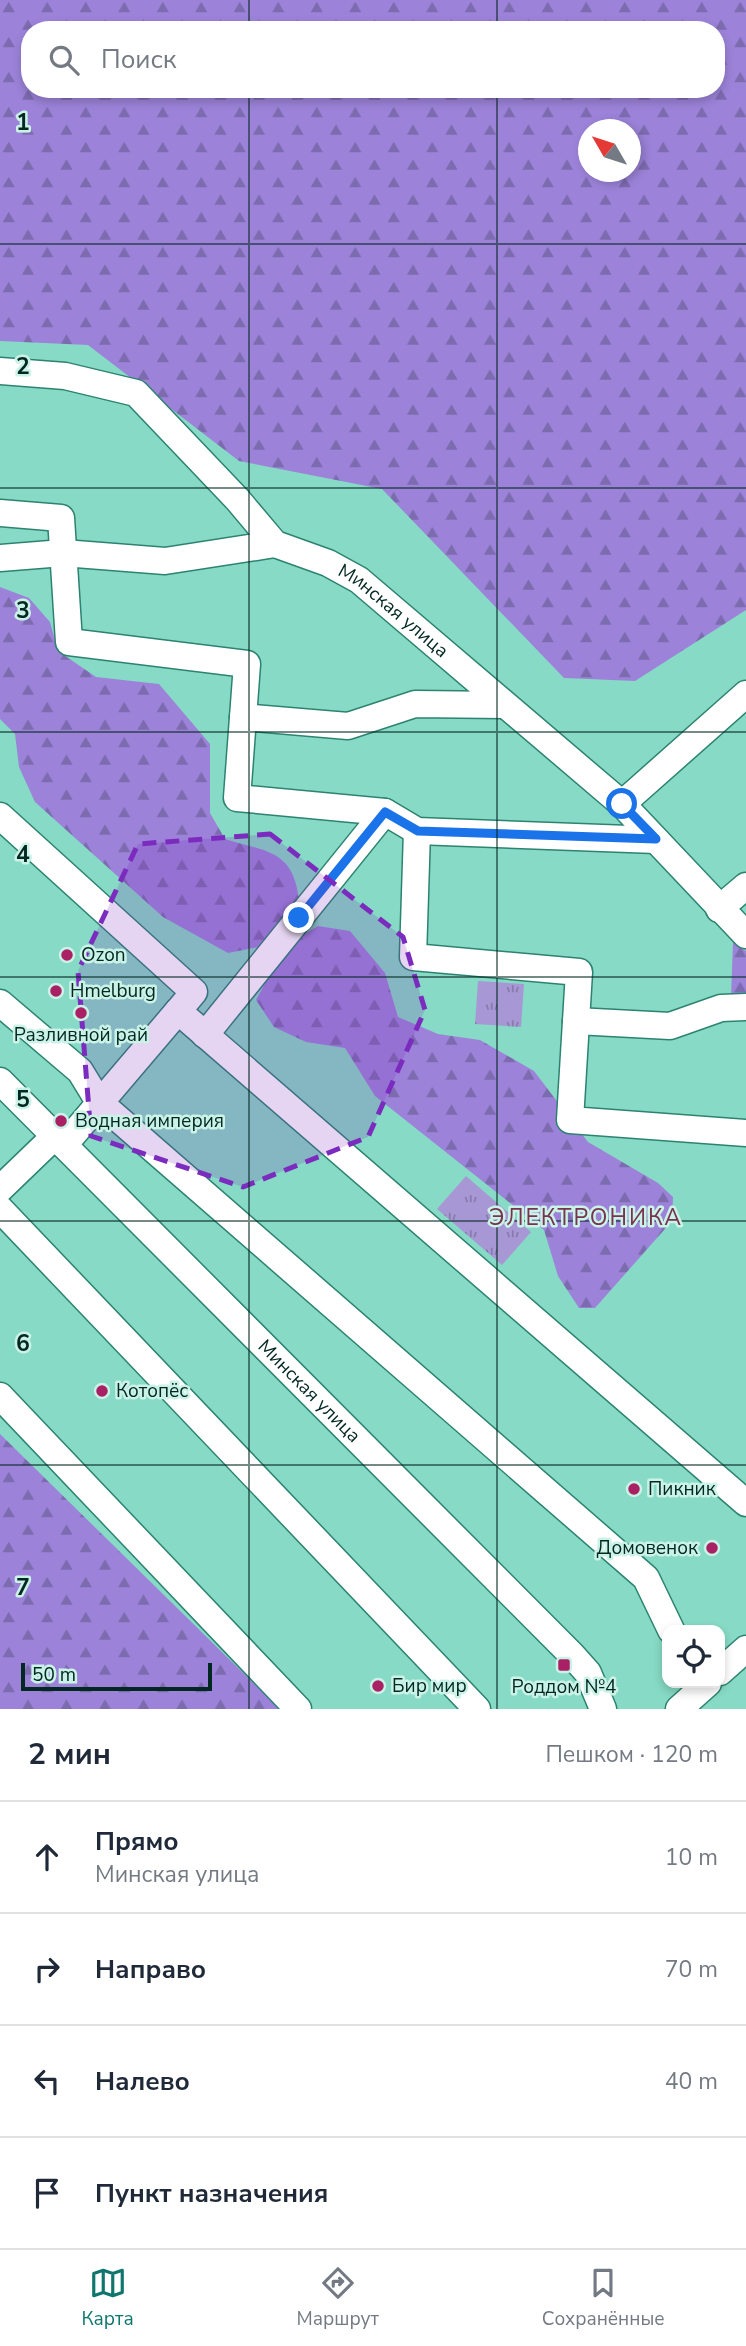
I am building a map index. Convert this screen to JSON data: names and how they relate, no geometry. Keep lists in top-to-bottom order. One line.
{"streets":{"street":["Минская улица"]},"districts":["ЭЛЕКТРОНИКА"],"places":{"other":["Ozon","Hmelburg","Разливной рай","Водная империя","Котопёс","Пикник","Домовенок","Бир мир"],"transit":["Роддом №4"]},"scale_bar":"50 m","north":"top left","page":{"search":"Поиск","scale":"50 m","heading":["2 мин","Пешком · 120 m"],"list":[["Прямо","Минская улица","10 m"],["Направо","70 m"],["Налево","40 m"],"Пункт назначения"],"nav":["Карта","Маршрут","Сохранённые"]},"grid":{"rows":["1","2","3","4","5","6","7"]}}
